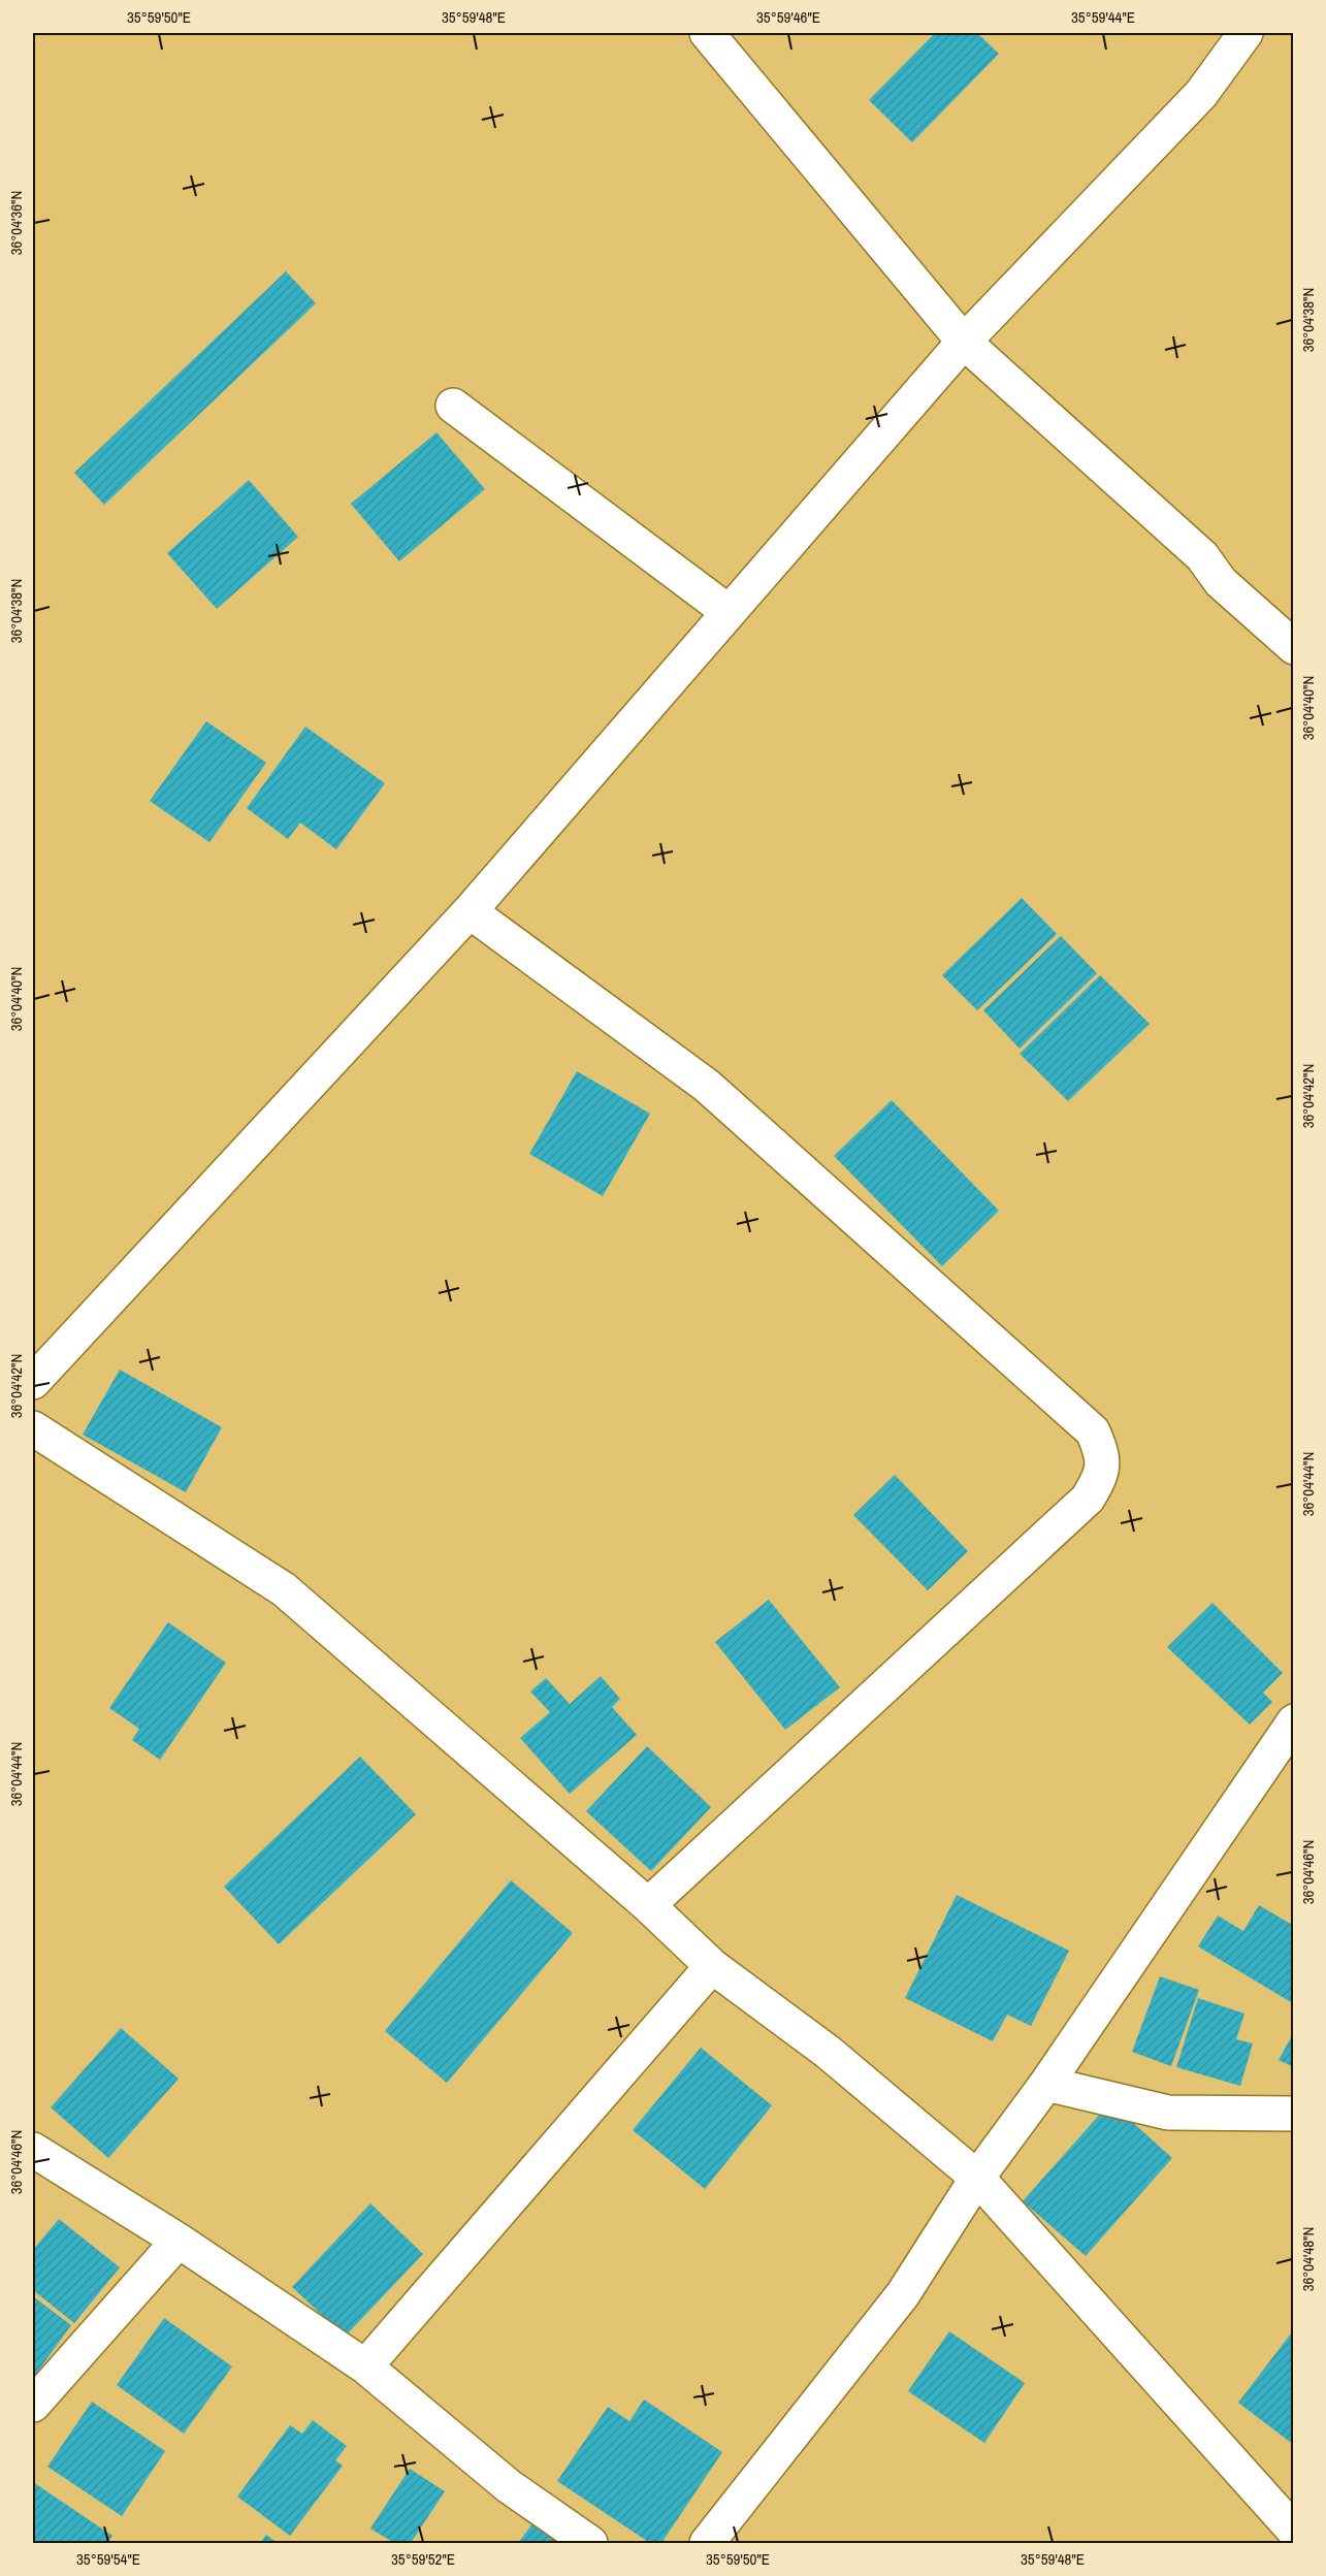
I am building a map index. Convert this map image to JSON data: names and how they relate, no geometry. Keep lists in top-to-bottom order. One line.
{"coordinates":["35°59'50\"E","35°59'48\"E","35°59'46\"E","35°59'44\"E","36°04'36\"N","36°04'38\"N","36°04'40\"N","36°04'42\"N","36°04'44\"N","36°04'46\"N","36°04'48\"N","35°59'54\"E","35°59'52\"E"]}
